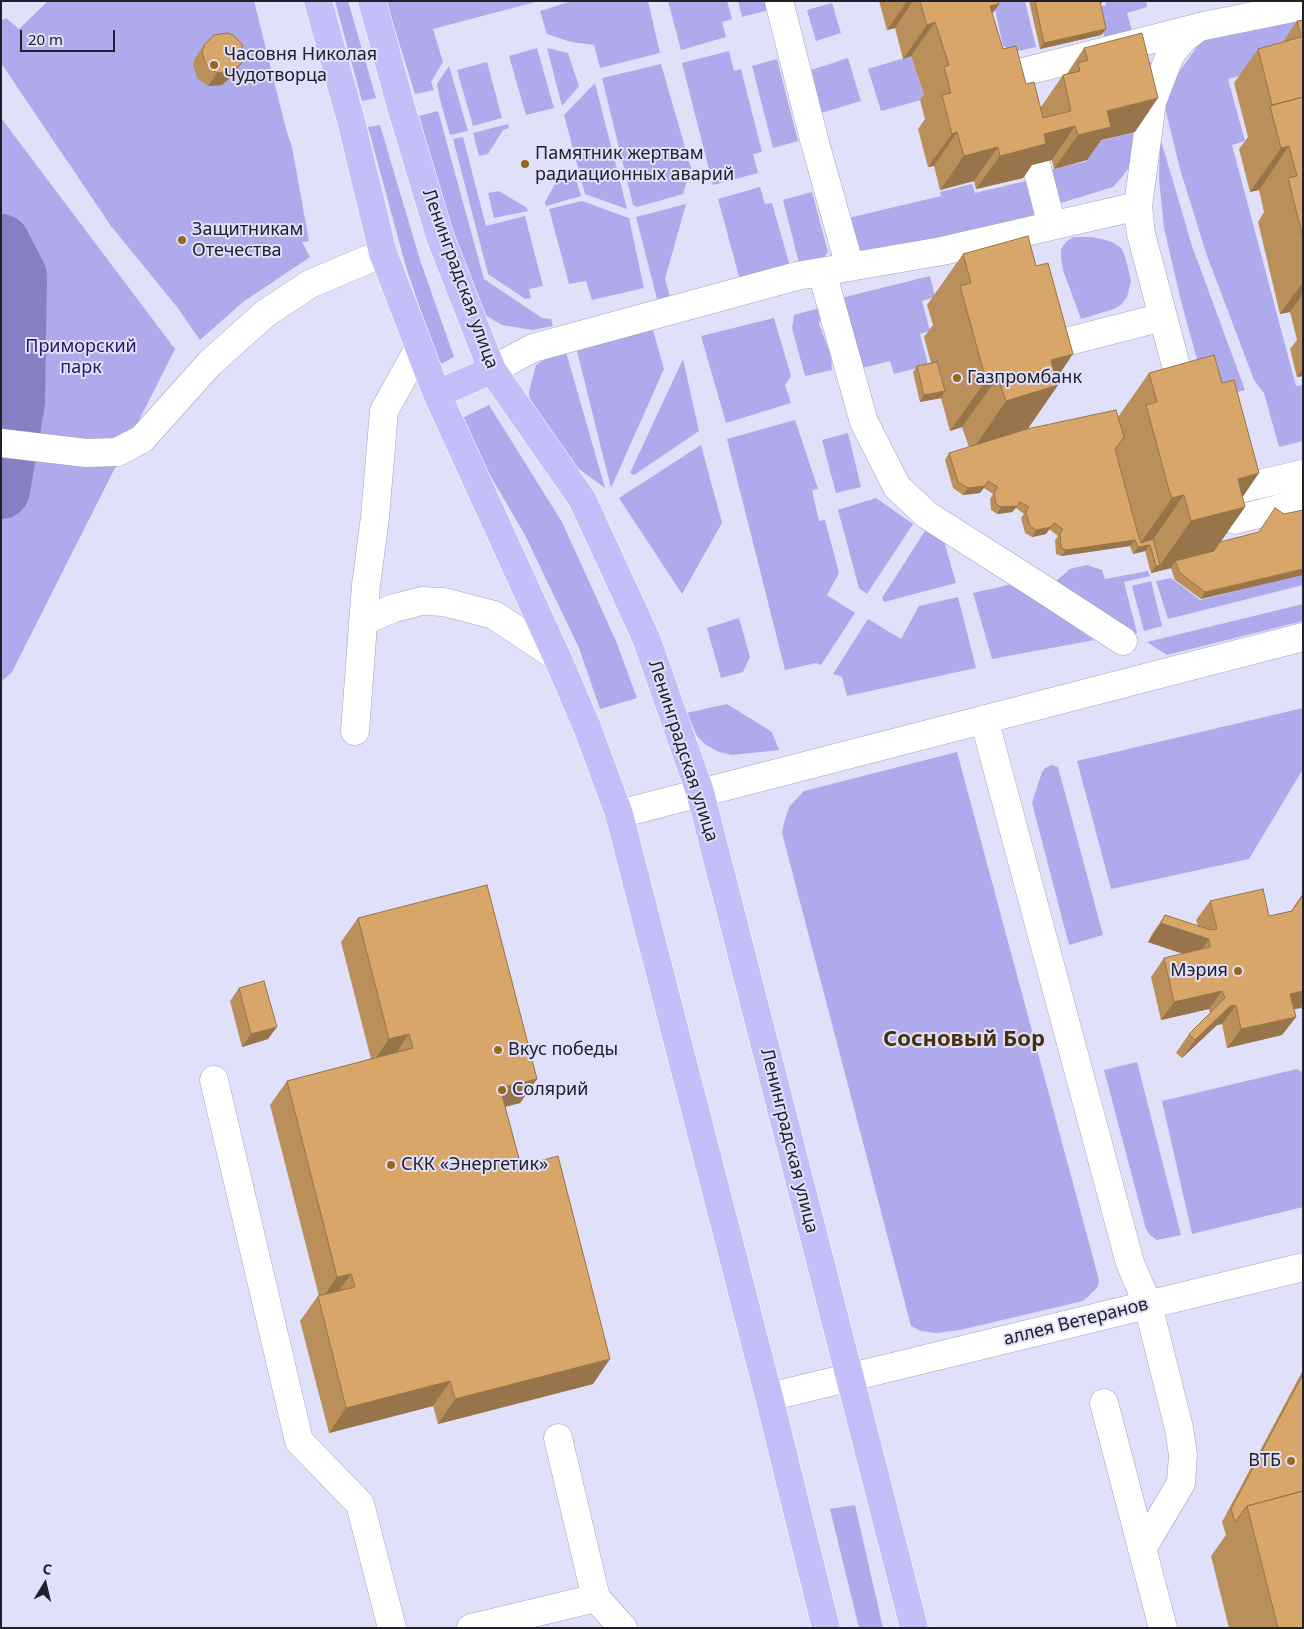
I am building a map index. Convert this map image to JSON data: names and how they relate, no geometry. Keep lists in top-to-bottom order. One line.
{"streets":{"main road":["Ленинградская улица"],"street":["аллея Ветеранов"]},"crossings":[["Ленинградская улица","аллея Ветеранов"]],"districts":["Сосновый Бор"],"parks":["Приморский парк"],"places":["Часовня Николая Чудотворца","Памятник жертвам радиационных аварий","Защитникам Отечества","Газпромбанк","Мэрия","Вкус победы","Солярий","СКК «Энергетик»","ВТБ"],"scale_bar":"20 m","north":"top"}
